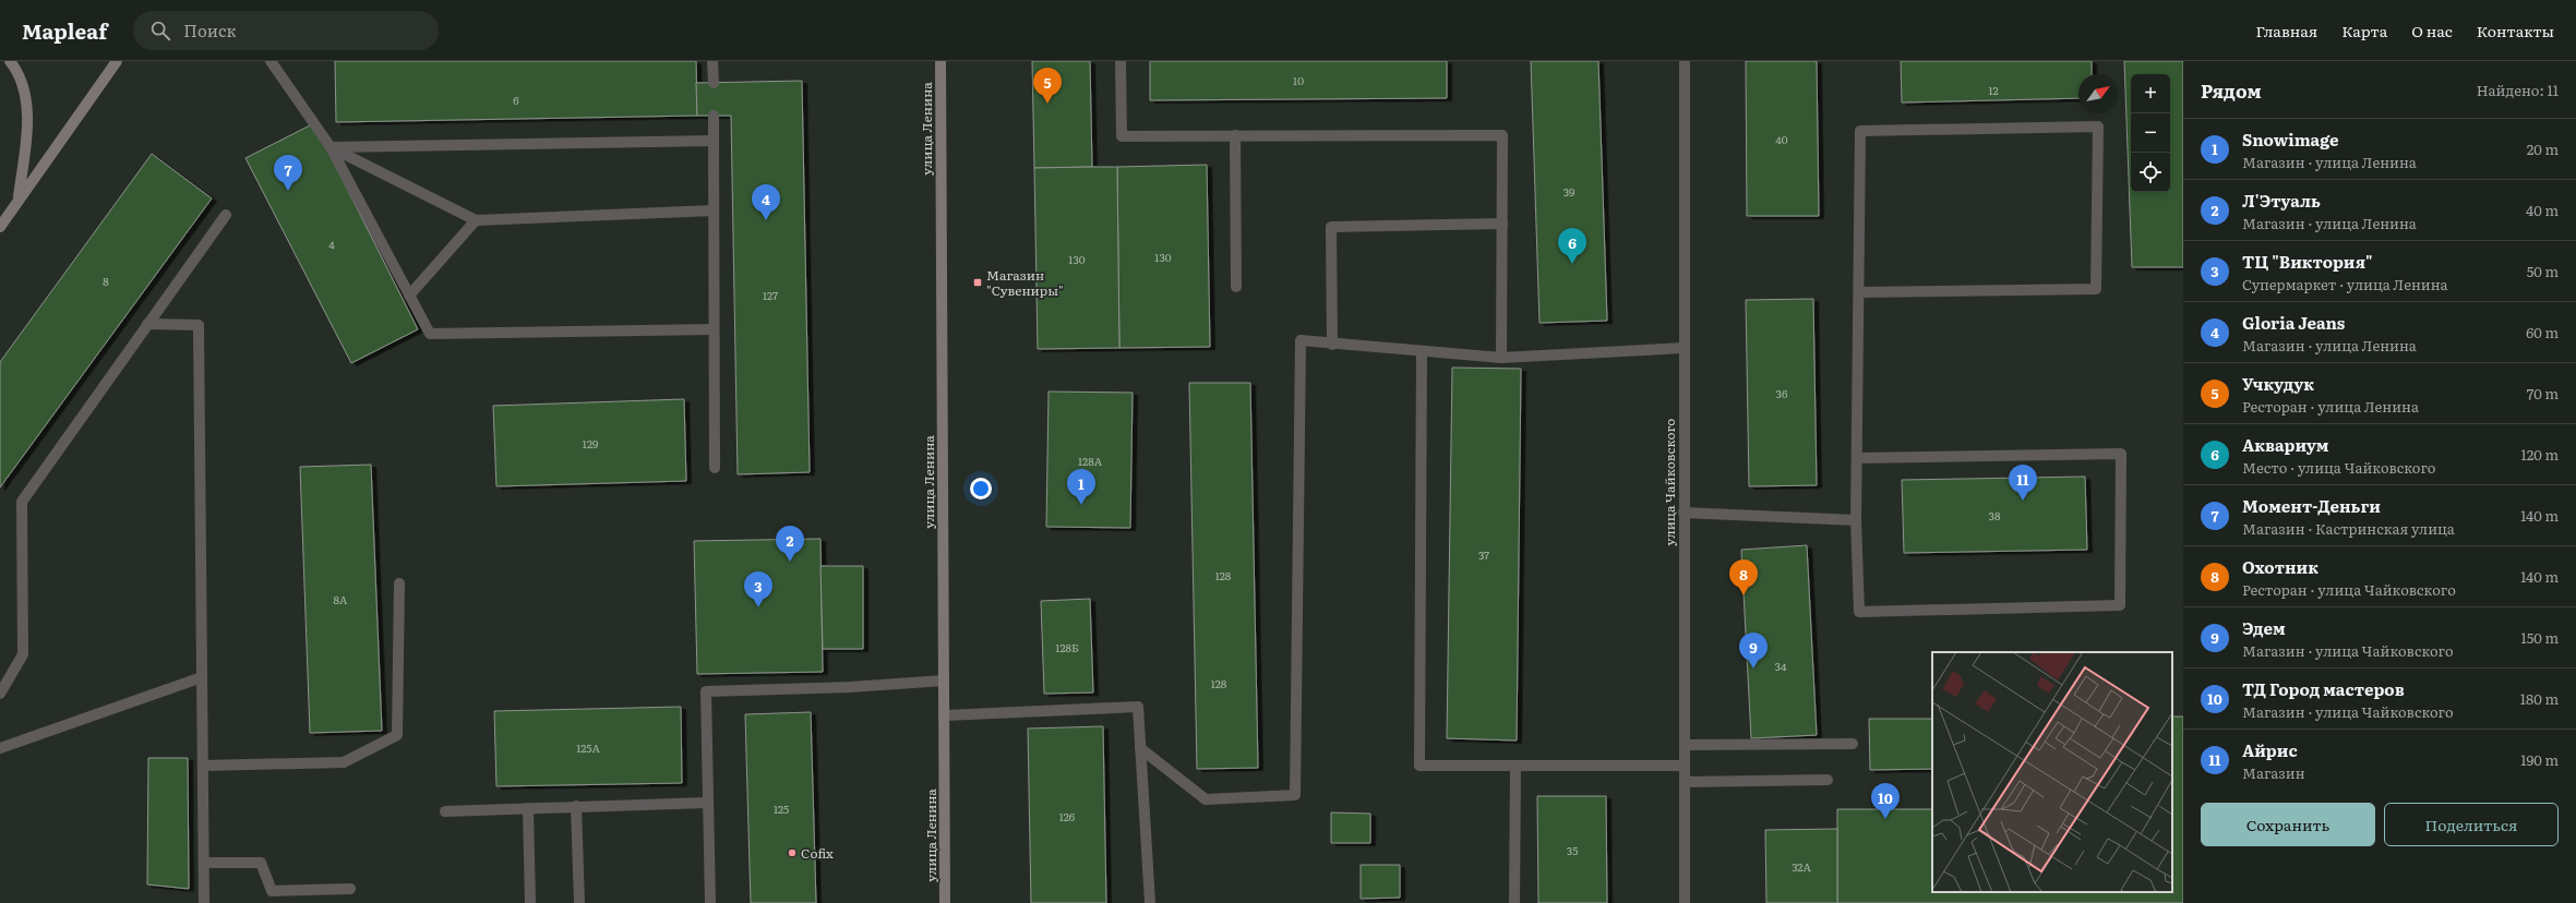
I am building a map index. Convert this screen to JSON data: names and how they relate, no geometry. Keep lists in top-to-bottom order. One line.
{"streets":{"main road":["улица Ленина"],"street":["улица Чайковского"]},"places":{"transit":["Магазин \"Сувениры\""],"other":["Cofix"]},"house_numbers":["10","12","6","40","39","4","130","130","8","127","36","129","128А","38","37","128","8А","128Б","34","128","125А","125","126","35","32А"],"north":"top right","page":{"header":"Mapleaf","search":"Поиск","nav":["Главная","Карта","О нас","Контакты"],"heading":["Рядом","Найдено: 11"],"pins":["5","7","4","6","11","1","2","8","3","9","10"],"map_buttons":["+","−"],"list":[{"mark":"1","name":"Snowimage","note":"Магазин · улица Ленина","value":"20 m"},{"mark":"2","name":"Л'Этуаль","note":"Магазин · улица Ленина","value":"40 m"},{"mark":"3","name":"ТЦ \"Виктория\"","note":"Супермаркет · улица Ленина","value":"50 m"},{"mark":"4","name":"Gloria Jeans","note":"Магазин · улица Ленина","value":"60 m"},{"mark":"5","name":"Учкудук","note":"Ресторан · улица Ленина","value":"70 m"},{"mark":"6","name":"Аквариум","note":"Место · улица Чайковского","value":"120 m"},{"mark":"7","name":"Момент-Деньги","note":"Магазин · Кастринская улица","value":"140 m"},{"mark":"8","name":"Охотник","note":"Ресторан · улица Чайковского","value":"140 m"},{"mark":"9","name":"Эдем","note":"Магазин · улица Чайковского","value":"150 m"},{"mark":"10","name":"ТД Город мастеров","note":"Магазин · улица Чайковского","value":"180 m"},{"mark":"11","name":"Айрис","note":"Магазин","value":"190 m"}],"buttons":["Сохранить","Поделиться"]}}
